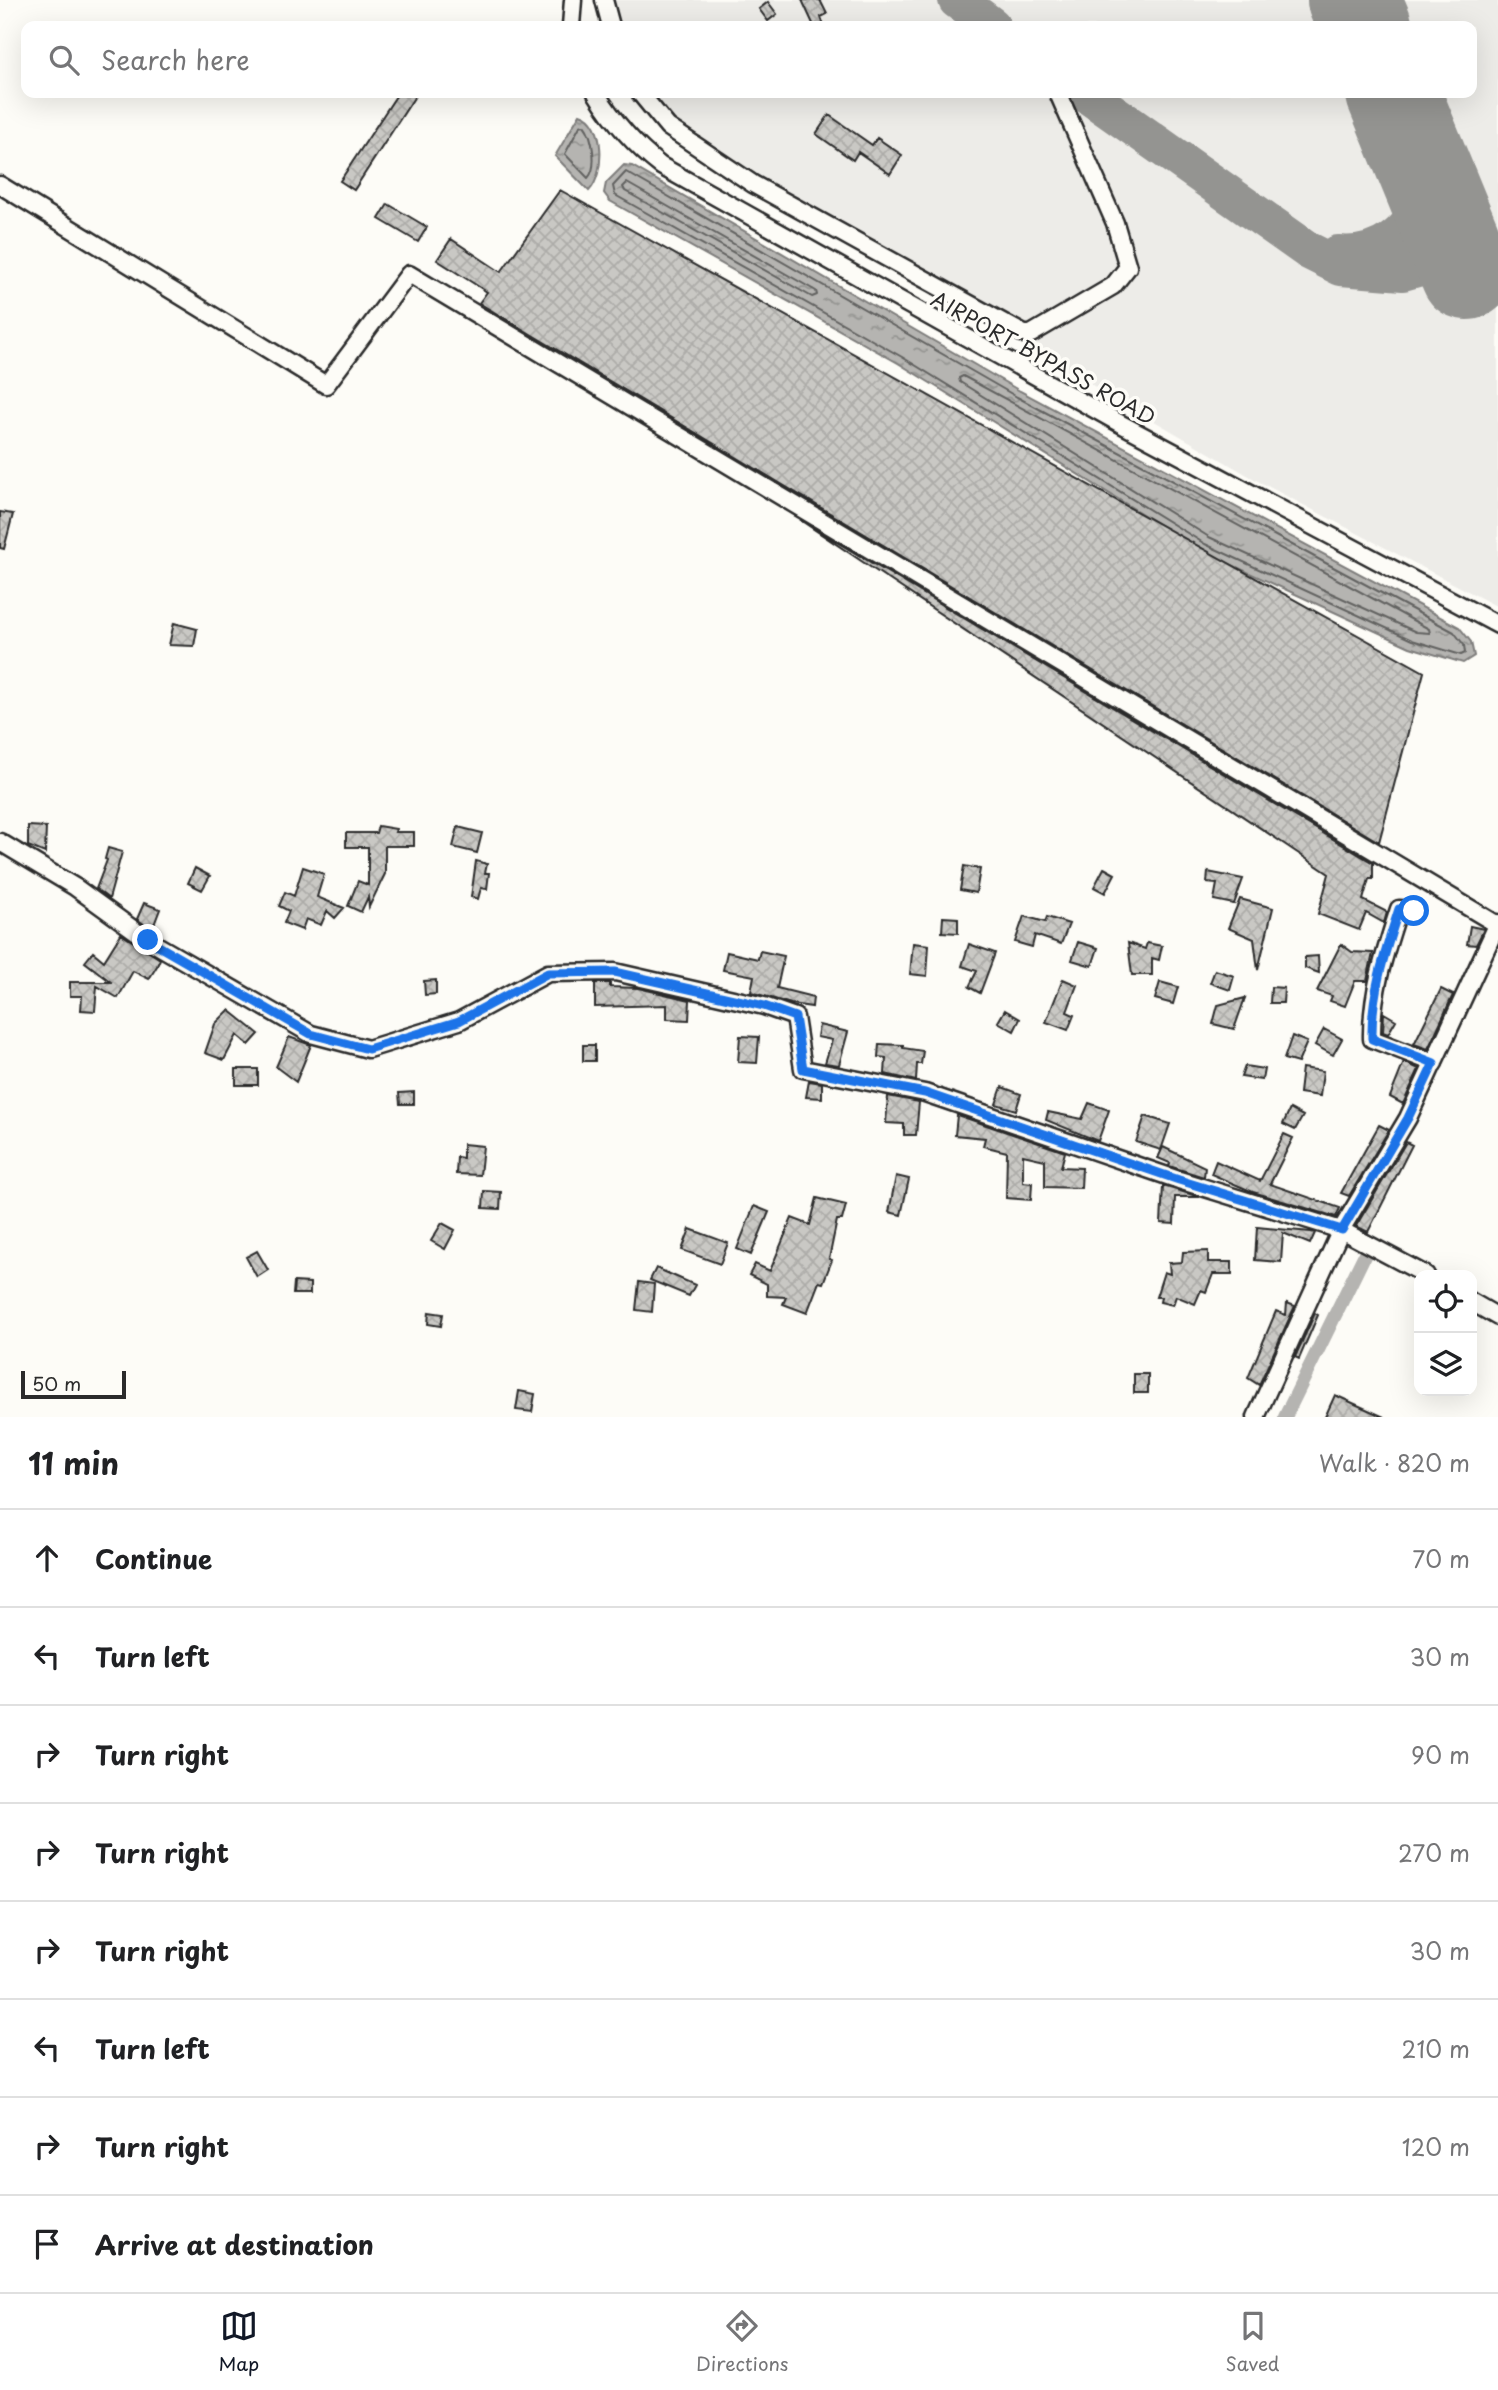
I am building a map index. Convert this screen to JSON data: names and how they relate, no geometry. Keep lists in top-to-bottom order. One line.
{"streets":{"street":["AIRPORT BYPASS ROAD"]},"scale_bar":"50 m","page":{"search":"Search here","scale":"50 m","heading":["11 min","Walk · 820 m"],"list":[["Continue","70 m"],["Turn left","30 m"],["Turn right","90 m"],["Turn right","270 m"],["Turn right","30 m"],["Turn left","210 m"],["Turn right","120 m"],"Arrive at destination"],"nav":["Map","Directions","Saved"]}}
